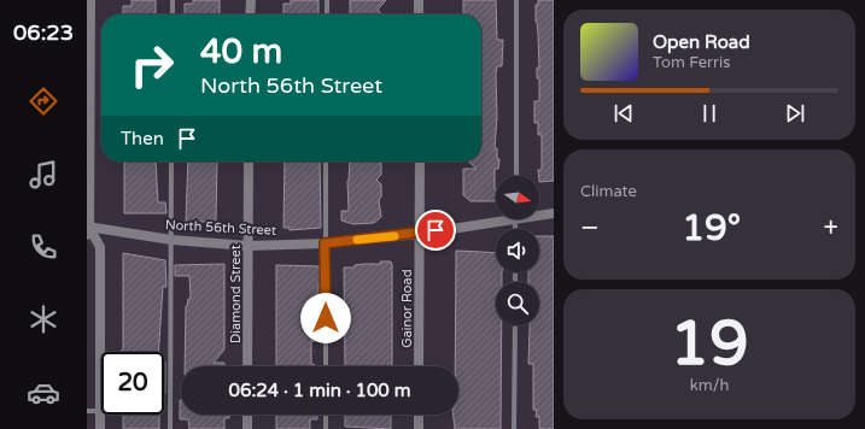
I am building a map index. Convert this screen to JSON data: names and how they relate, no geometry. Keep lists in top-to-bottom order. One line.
{"streets":{"street":["North 56th Street","Diamond Street","Gainor Road"]},"crossings":[["North 56th Street","Diamond Street"],["North 56th Street","Gainor Road"]],"north":"right","page":{"tabs":"06:23","turn":["40 m","North 56th Street"],"song":["Open Road","Tom Ferris"],"then":"Then","tile":["Climate",["19","km/h"]],"heat":["−","19°","+"],"limit":"20","trip":"06:24 · 1 min · 100 m"}}
